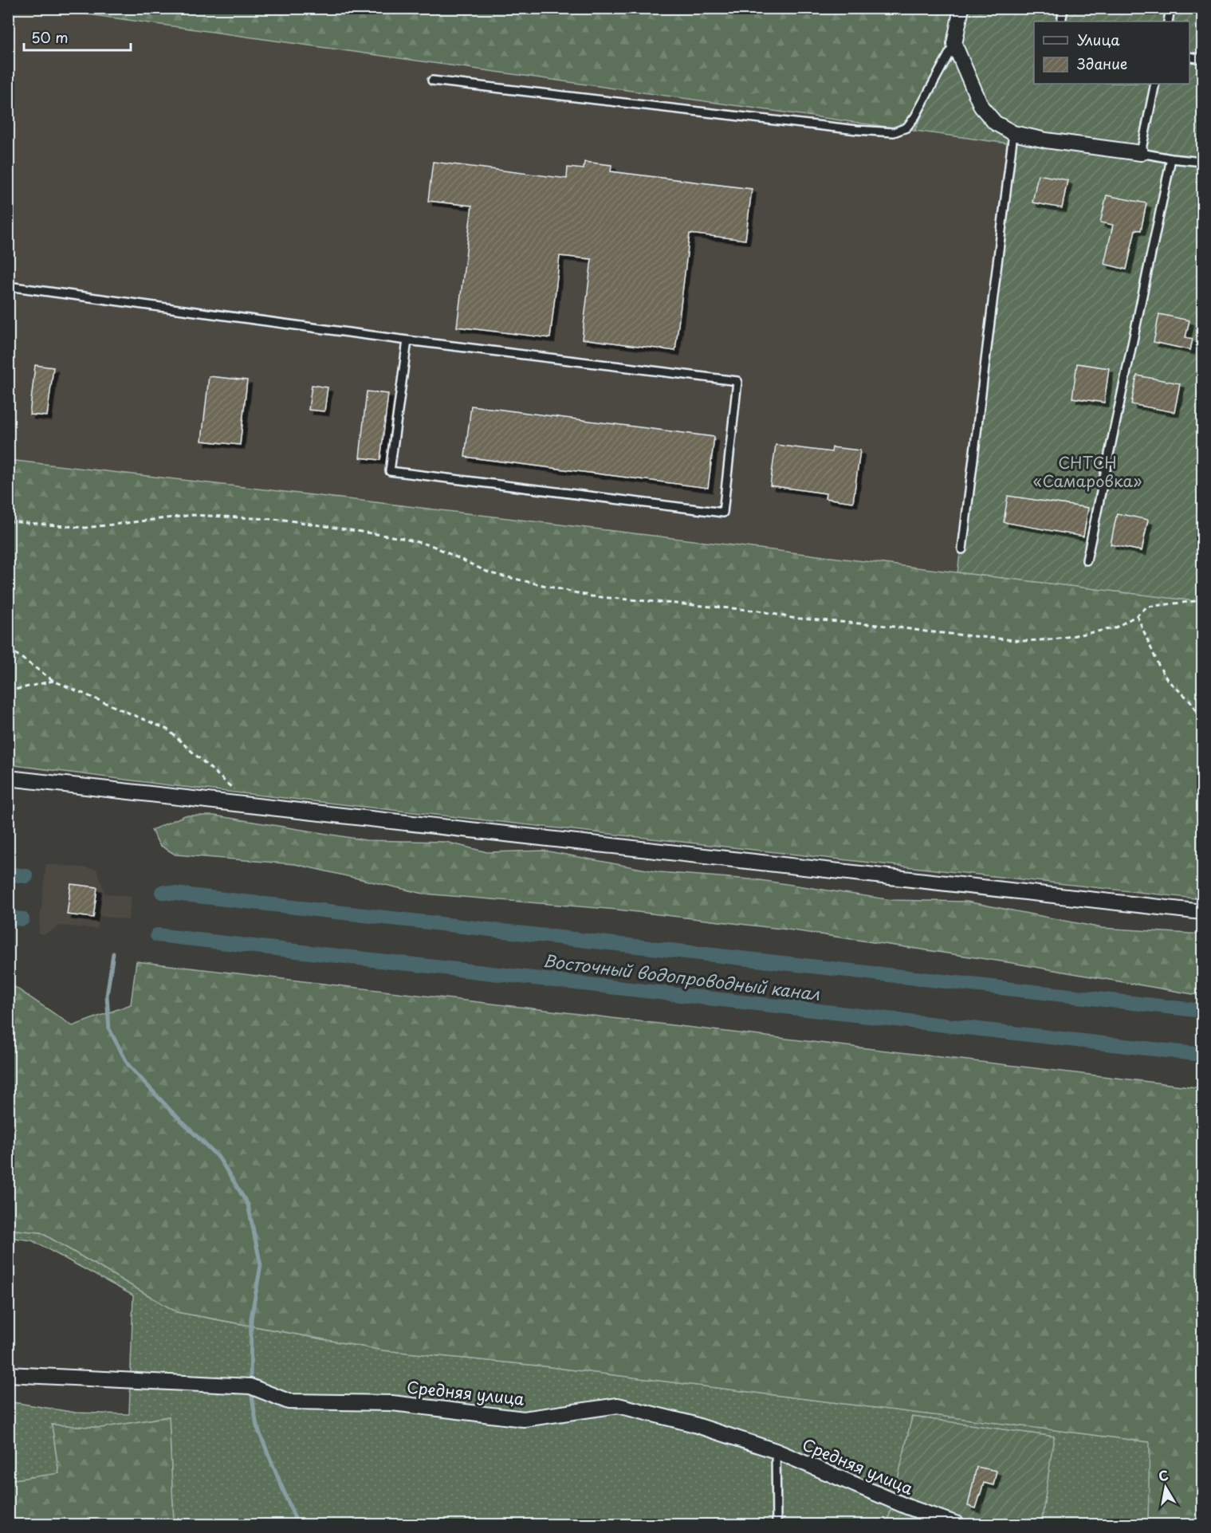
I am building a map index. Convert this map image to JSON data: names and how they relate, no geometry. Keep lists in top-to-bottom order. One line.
{"streets":{"street":["Средняя улица"]},"water":["Восточный водопроводный канал"],"parks":["СНТСН «Самаровка»"],"legend":["Улица","Здание"],"scale_bar":"50 m","north":"top"}
